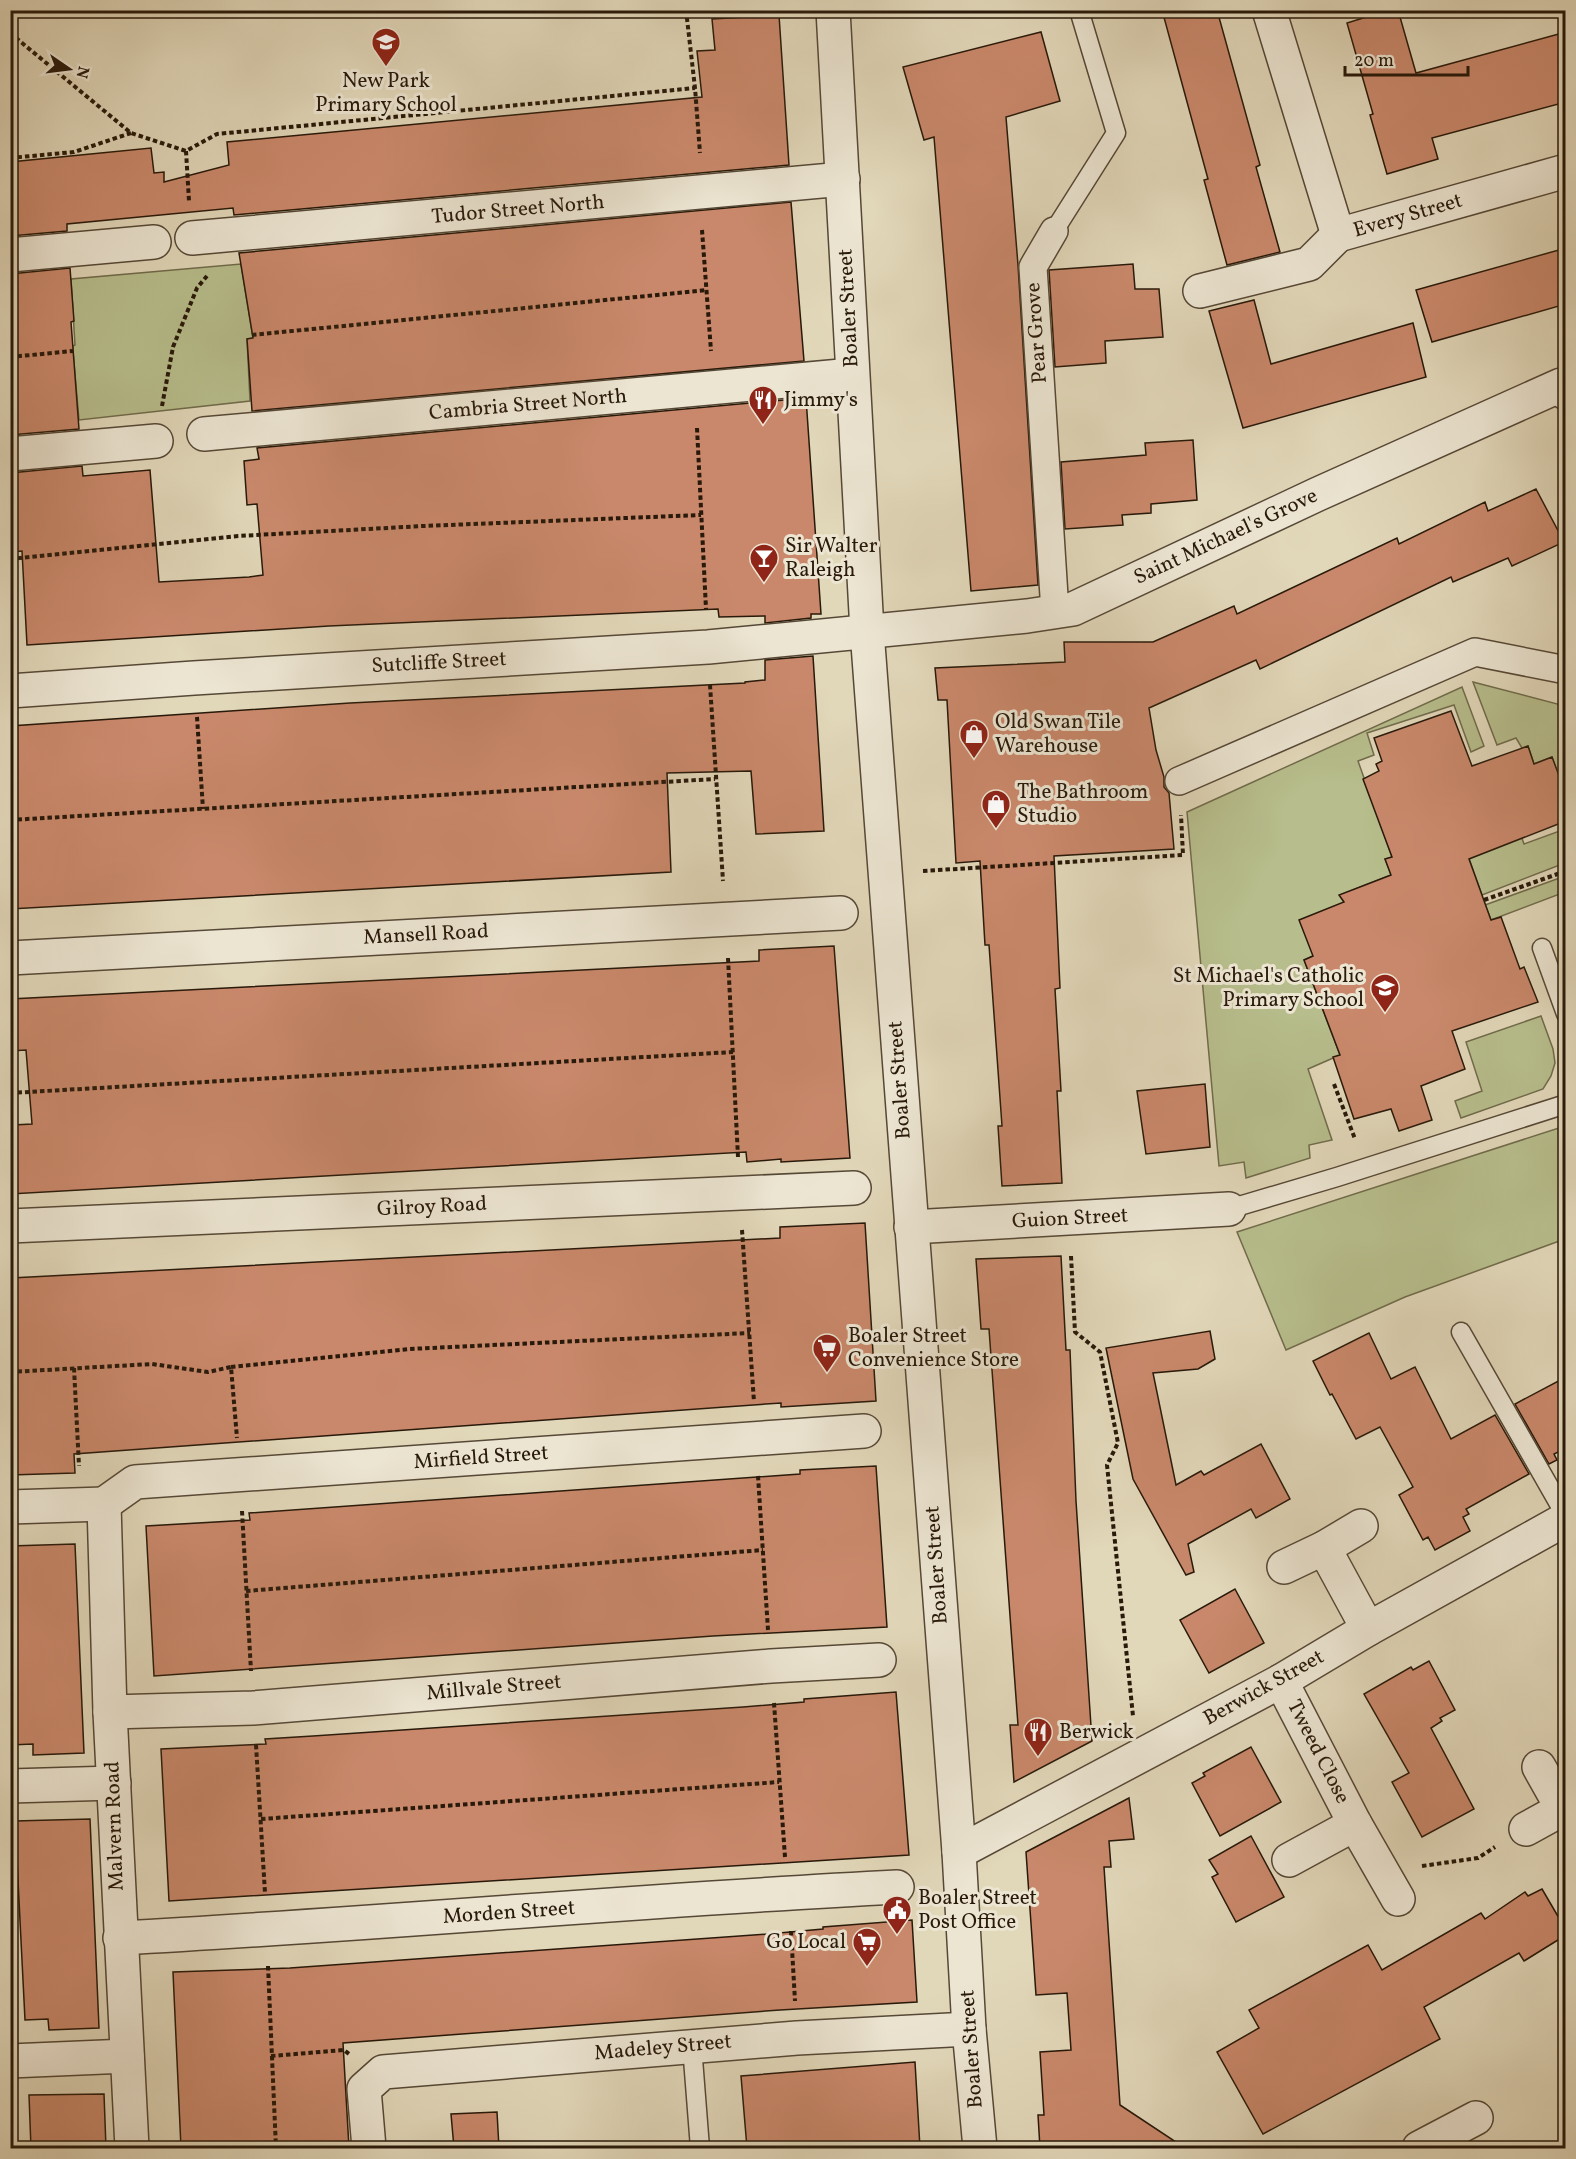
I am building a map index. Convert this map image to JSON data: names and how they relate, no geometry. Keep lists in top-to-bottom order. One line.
{"streets":{"street":["Tudor Street North","Every Street","Boaler Street","Pear Grove","Cambria Street North","Saint Michael's Grove","Sutcliffe Street","Mansell Road","Gilroy Road","Guion Street","Mirfield Street","Millvale Street","Berwick Street","Tweed Close","Malvern Road","Morden Street","Madeley Street"]},"crossings":[["Tudor Street North","Boaler Street"],["Boaler Street","Cambria Street North"],["Boaler Street","Saint Michael's Grove"],["Boaler Street","Sutcliffe Street"],["Boaler Street","Guion Street"],["Boaler Street","Berwick Street"],["Boaler Street","Madeley Street"],["Pear Grove","Saint Michael's Grove"],["Saint Michael's Grove","Sutcliffe Street"],["Mirfield Street","Malvern Road"],["Millvale Street","Malvern Road"],["Berwick Street","Tweed Close"],["Malvern Road","Morden Street"]],"places":{"school or university":["New Park Primary School","St Michael's Catholic Primary School"],"restaurant":["Jimmy's","Berwick"],"bar":["Sir Walter Raleigh"],"shop":["Old Swan Tile Warehouse","The Bathroom Studio"],"supermarket":["Boaler Street Convenience Store","Go Local"],"public building":["Boaler Street Post Office"]},"scale_bar":"20 m","north":"right"}
